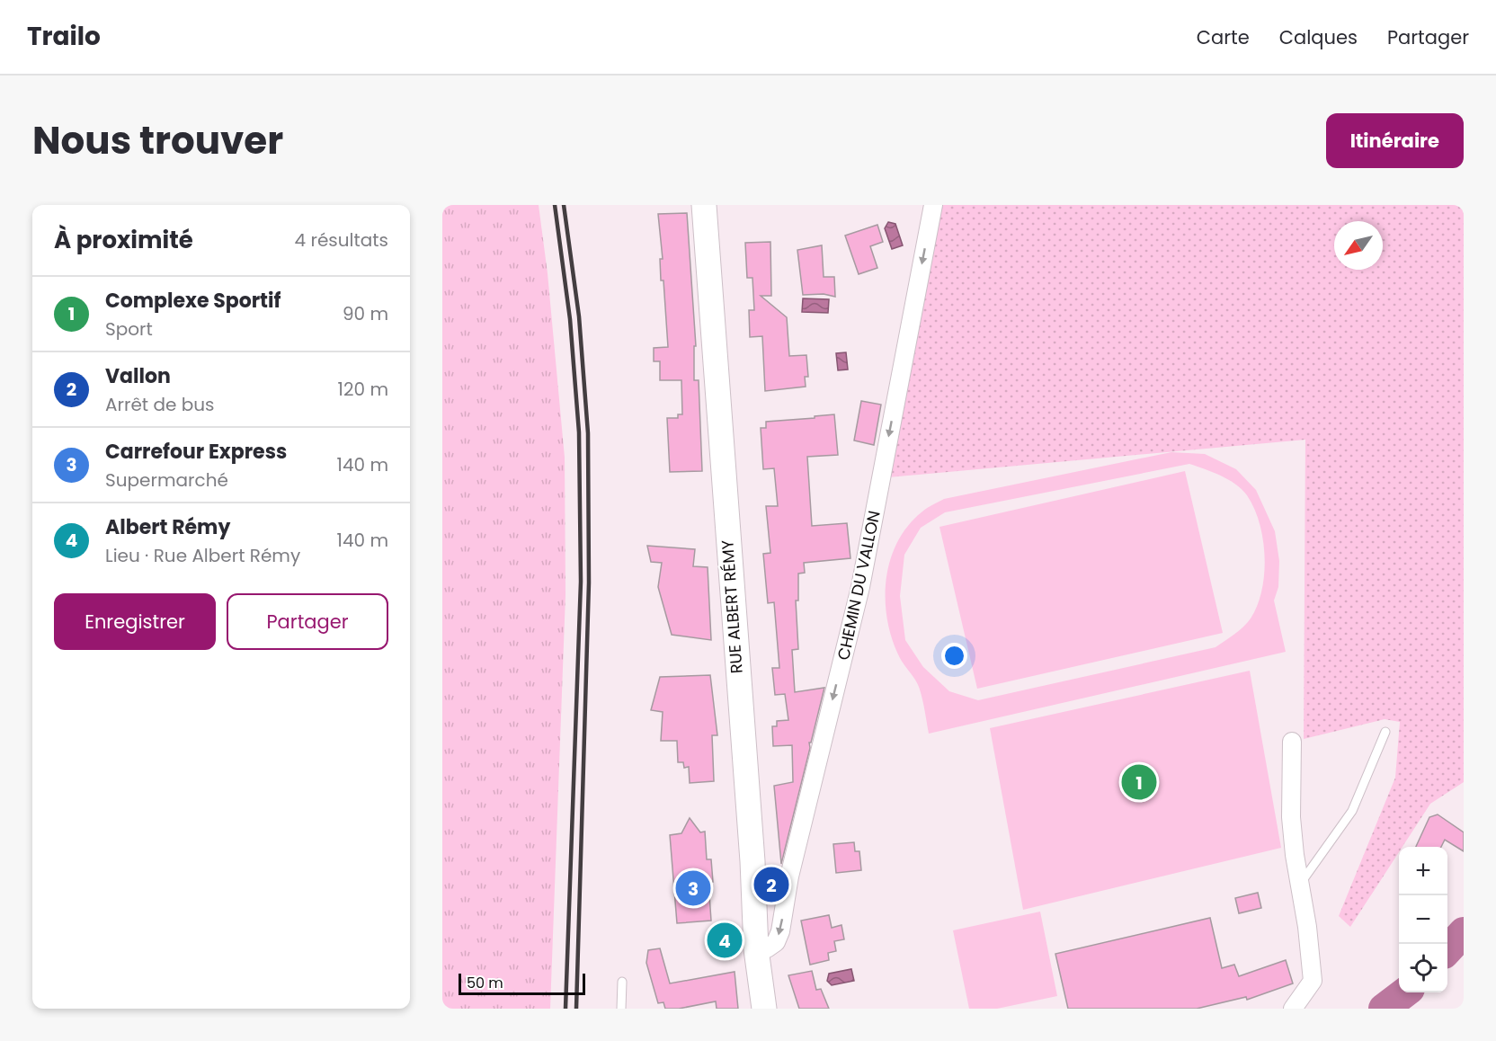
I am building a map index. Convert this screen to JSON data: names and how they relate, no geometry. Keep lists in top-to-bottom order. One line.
{"streets":{"main road":["RUE ALBERT RÉMY"],"street":["CHEMIN DU VALLON"]},"crossings":[["CHEMIN DU VALLON","RUE ALBERT RÉMY"]],"one_way":["CHEMIN DU VALLON"],"scale_bar":"50 m","north":"bottom left","page":{"header":"Trailo","nav":["Carte","Calques","Partager"],"title":"Nous trouver","buttons":["Itinéraire",["Enregistrer","Partager"]],"heading":["À proximité","4 résultats"],"list":[{"mark":"1","name":"Complexe Sportif","note":"Sport","value":"90 m"},{"mark":"2","name":"Vallon","note":"Arrêt de bus","value":"120 m"},{"mark":"3","name":"Carrefour Express","note":"Supermarché","value":"140 m"},{"mark":"4","name":"Albert Rémy","note":"Lieu · Rue Albert Rémy","value":"140 m"}],"pins":["1","2","3","4"],"map_buttons":["+","−"],"scale":"50 m"}}
